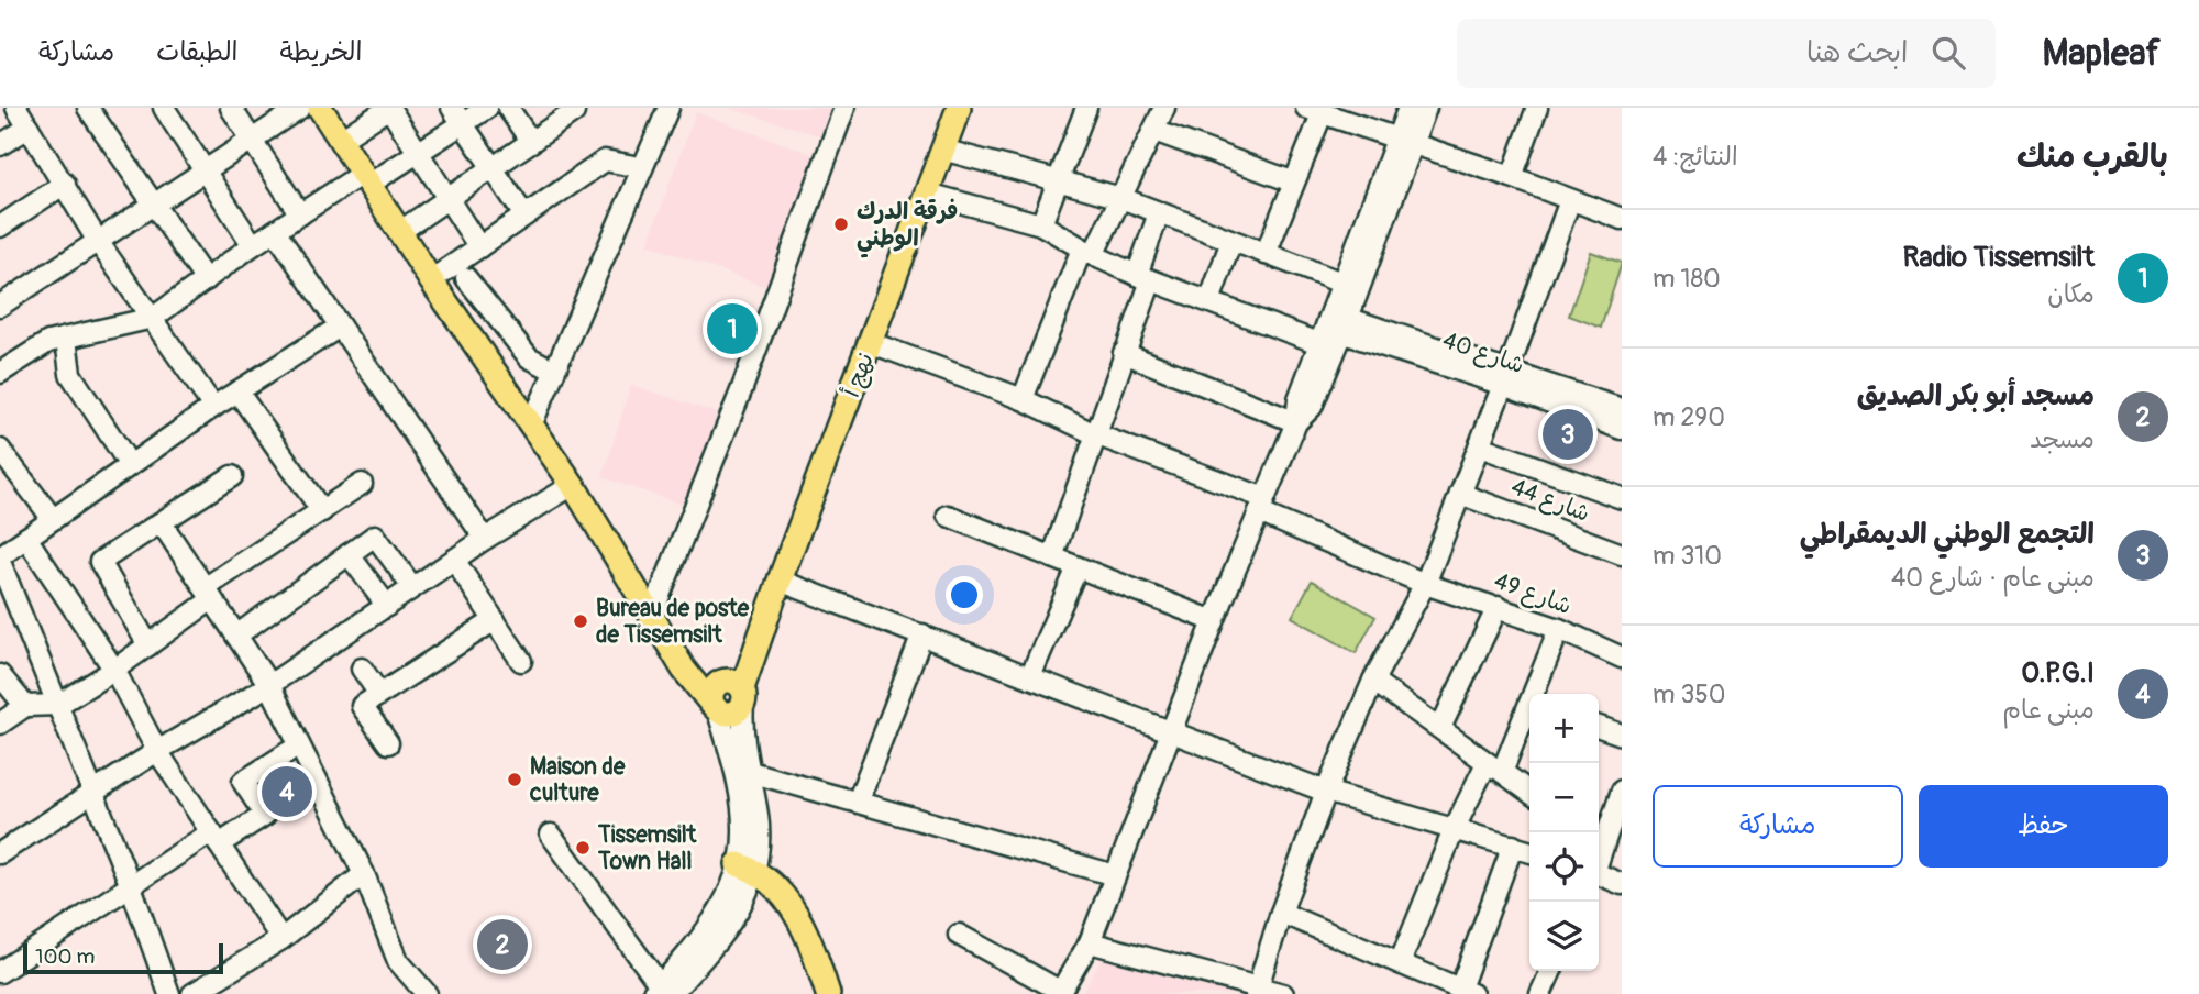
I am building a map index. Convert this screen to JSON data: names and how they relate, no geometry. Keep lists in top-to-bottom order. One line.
{"streets":{"main road":["نهج أ"],"street":["شارع 40","شارع 44","شارع 49"]},"crossings":[["شارع 40","نهج أ"],["نهج أ","شارع 49"]],"places":["فرقة الدرك الوطني","Bureau de poste de Tissemsilt","Maison de culture","Tissemsilt Town Hall"],"scale_bar":"100 m","page":{"header":"Mapleaf","search":"ابحث هنا","nav":["الخريطة","الطبقات","مشاركة"],"heading":["بالقرب منك","النتائج: 4"],"list":[{"mark":"1","name":"Radio Tissemsilt","note":"مكان","value":"180 m"},{"mark":"2","name":"مسجد أبو بكر الصديق","note":"مسجد","value":"290 m"},{"mark":"3","name":"التجمع الوطني الديمقراطي","note":"مبنى عام · شارع 40","value":"310 m"},{"mark":"4","name":"O.P.G.I","note":"مبنى عام","value":"350 m"}],"pins":["1","3","4","2"],"map_buttons":["+","−"],"buttons":["حفظ","مشاركة"],"scale":"100 m"}}
